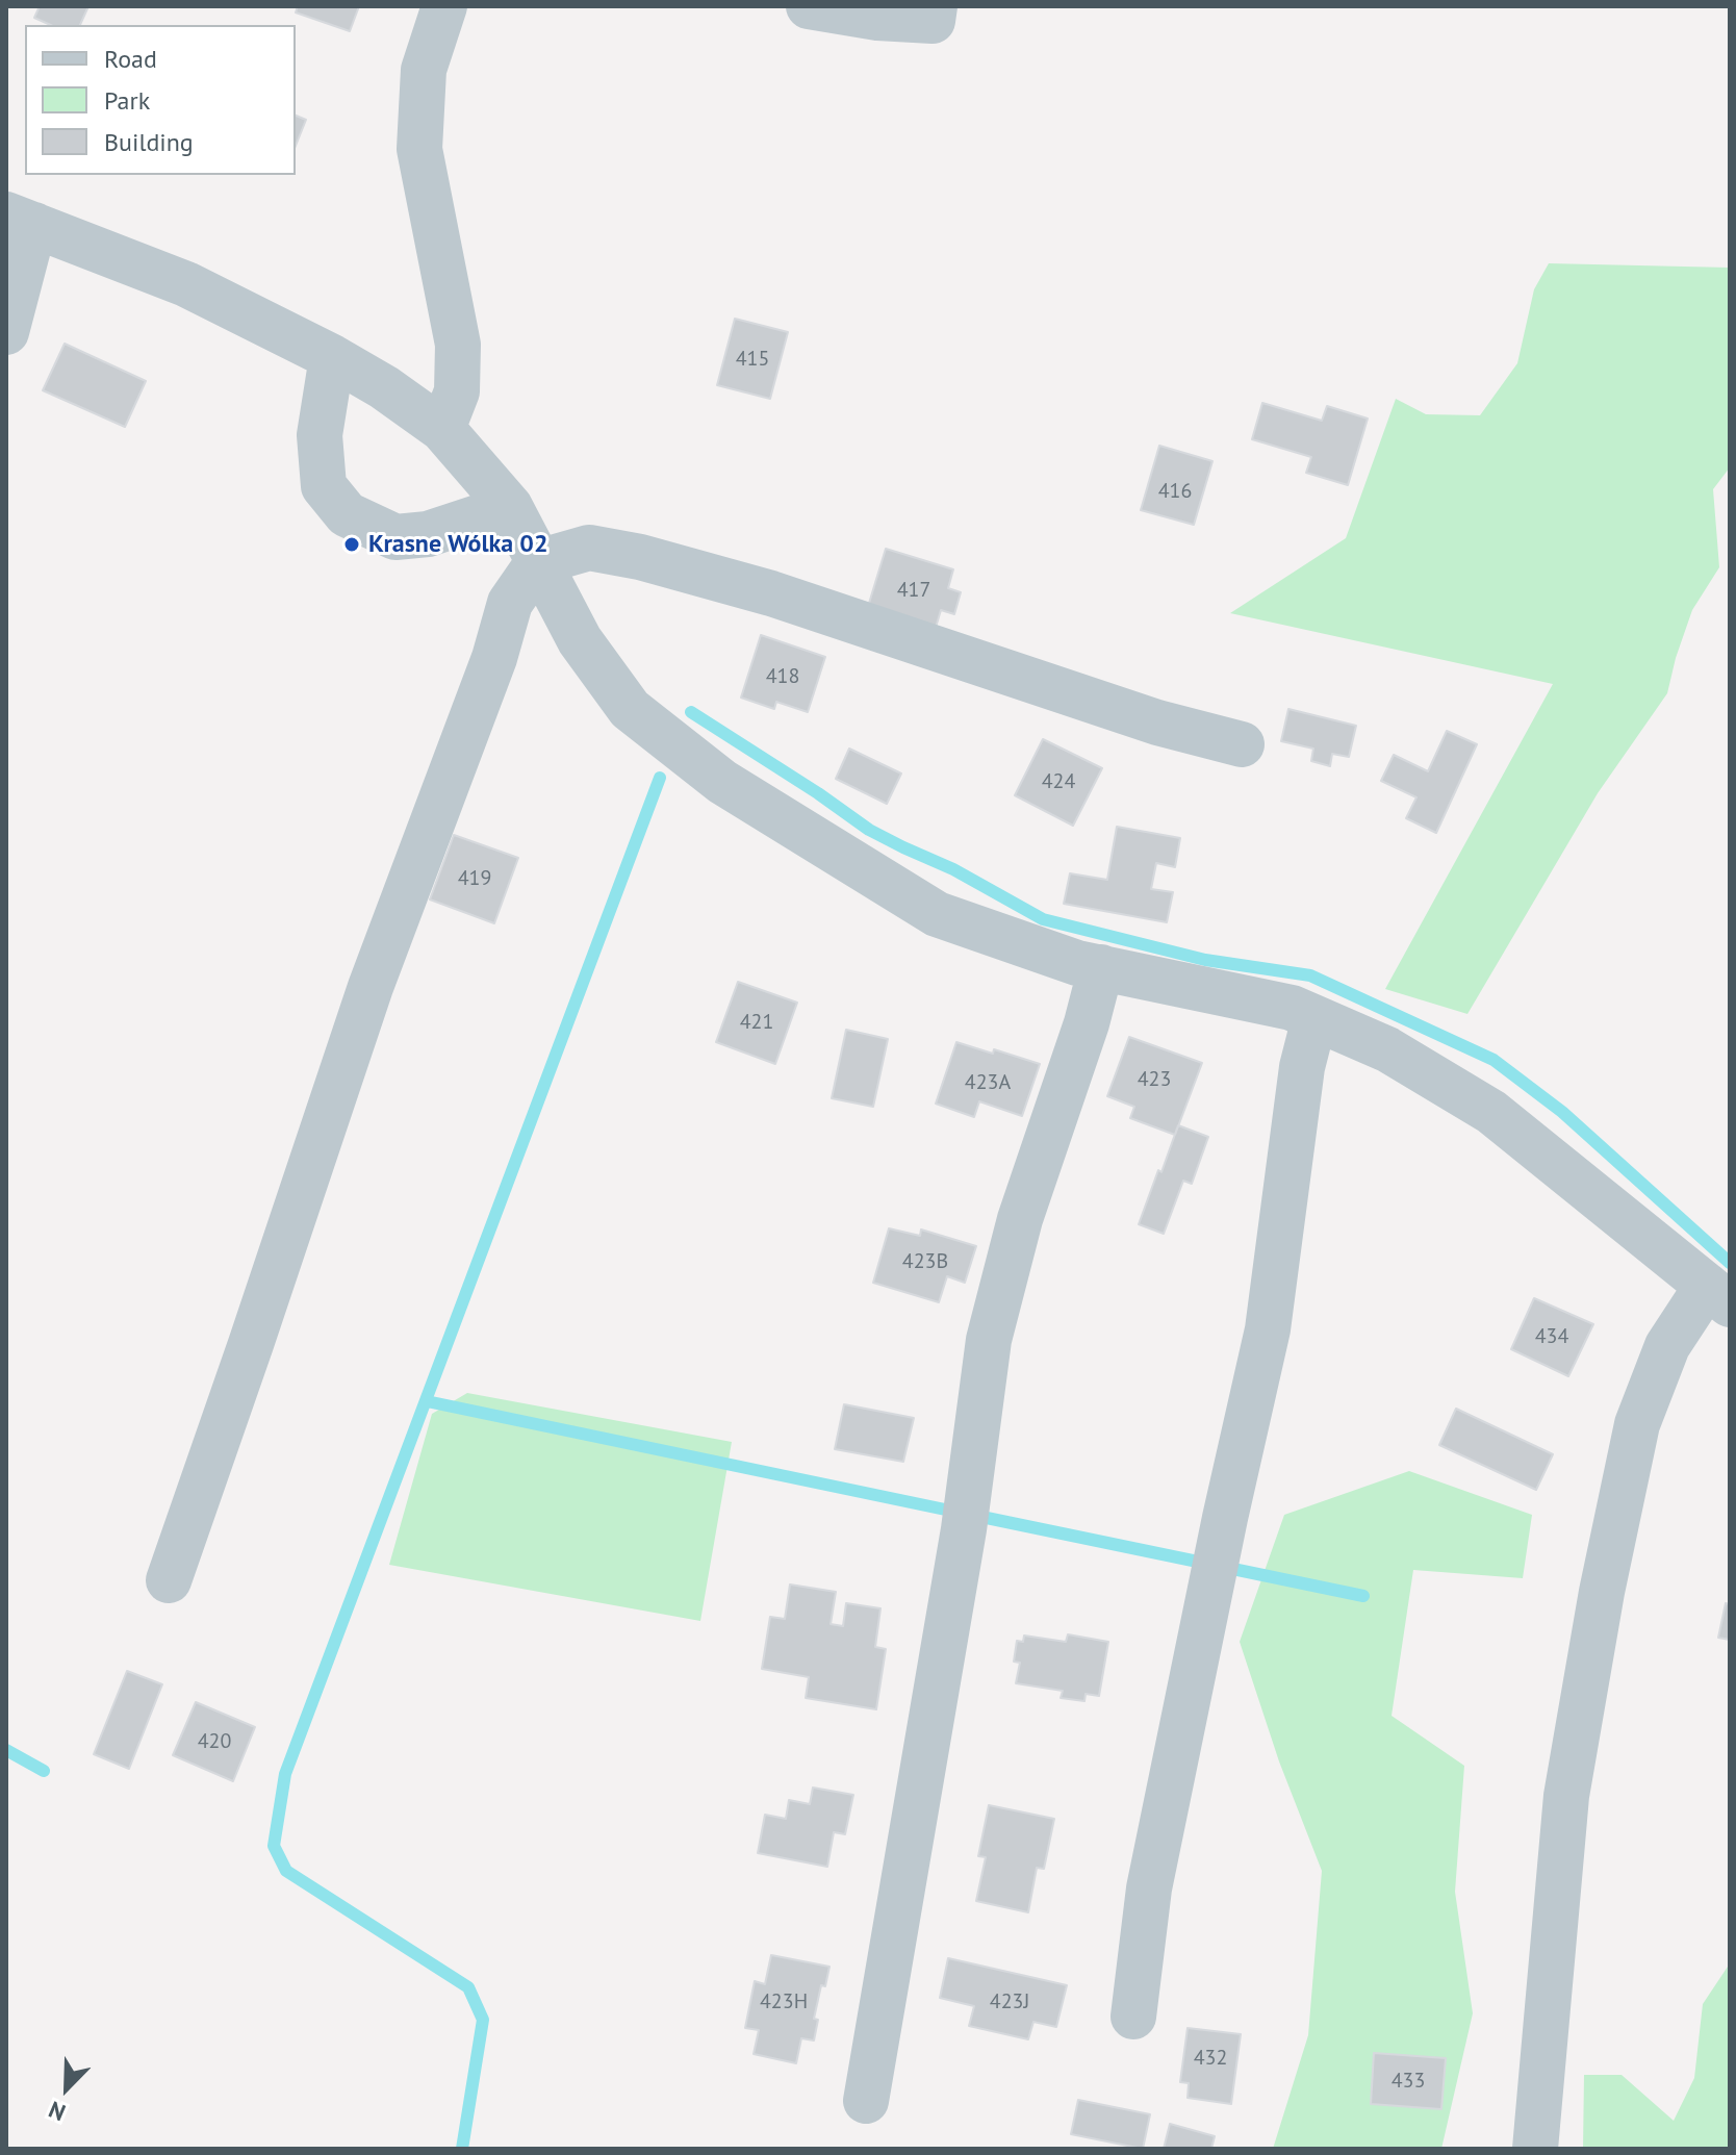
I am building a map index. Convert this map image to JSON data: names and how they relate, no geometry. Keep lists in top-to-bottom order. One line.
{"places":["Krasne Wólka 02"],"house_numbers":["415","416","417","418","424","419","421","423","423A","423B","434","420","423H","423J","432","433"],"legend":["Road","Park","Building"],"north":"bottom left"}
